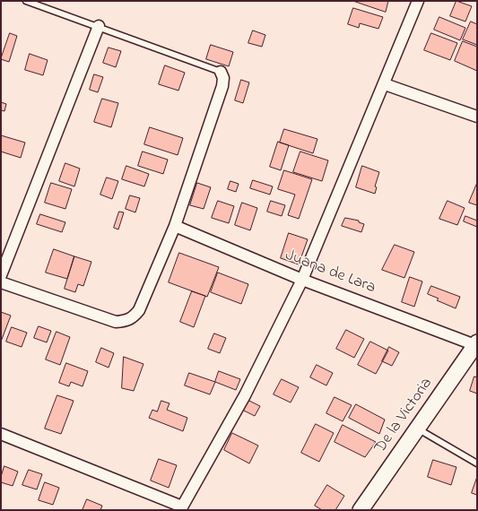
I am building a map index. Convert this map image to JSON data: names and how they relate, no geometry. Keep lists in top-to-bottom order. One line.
{"streets":{"main road":["De la Victoria"],"street":["Juana de Lara"]},"crossings":[["Juana de Lara","De la Victoria"]]}
